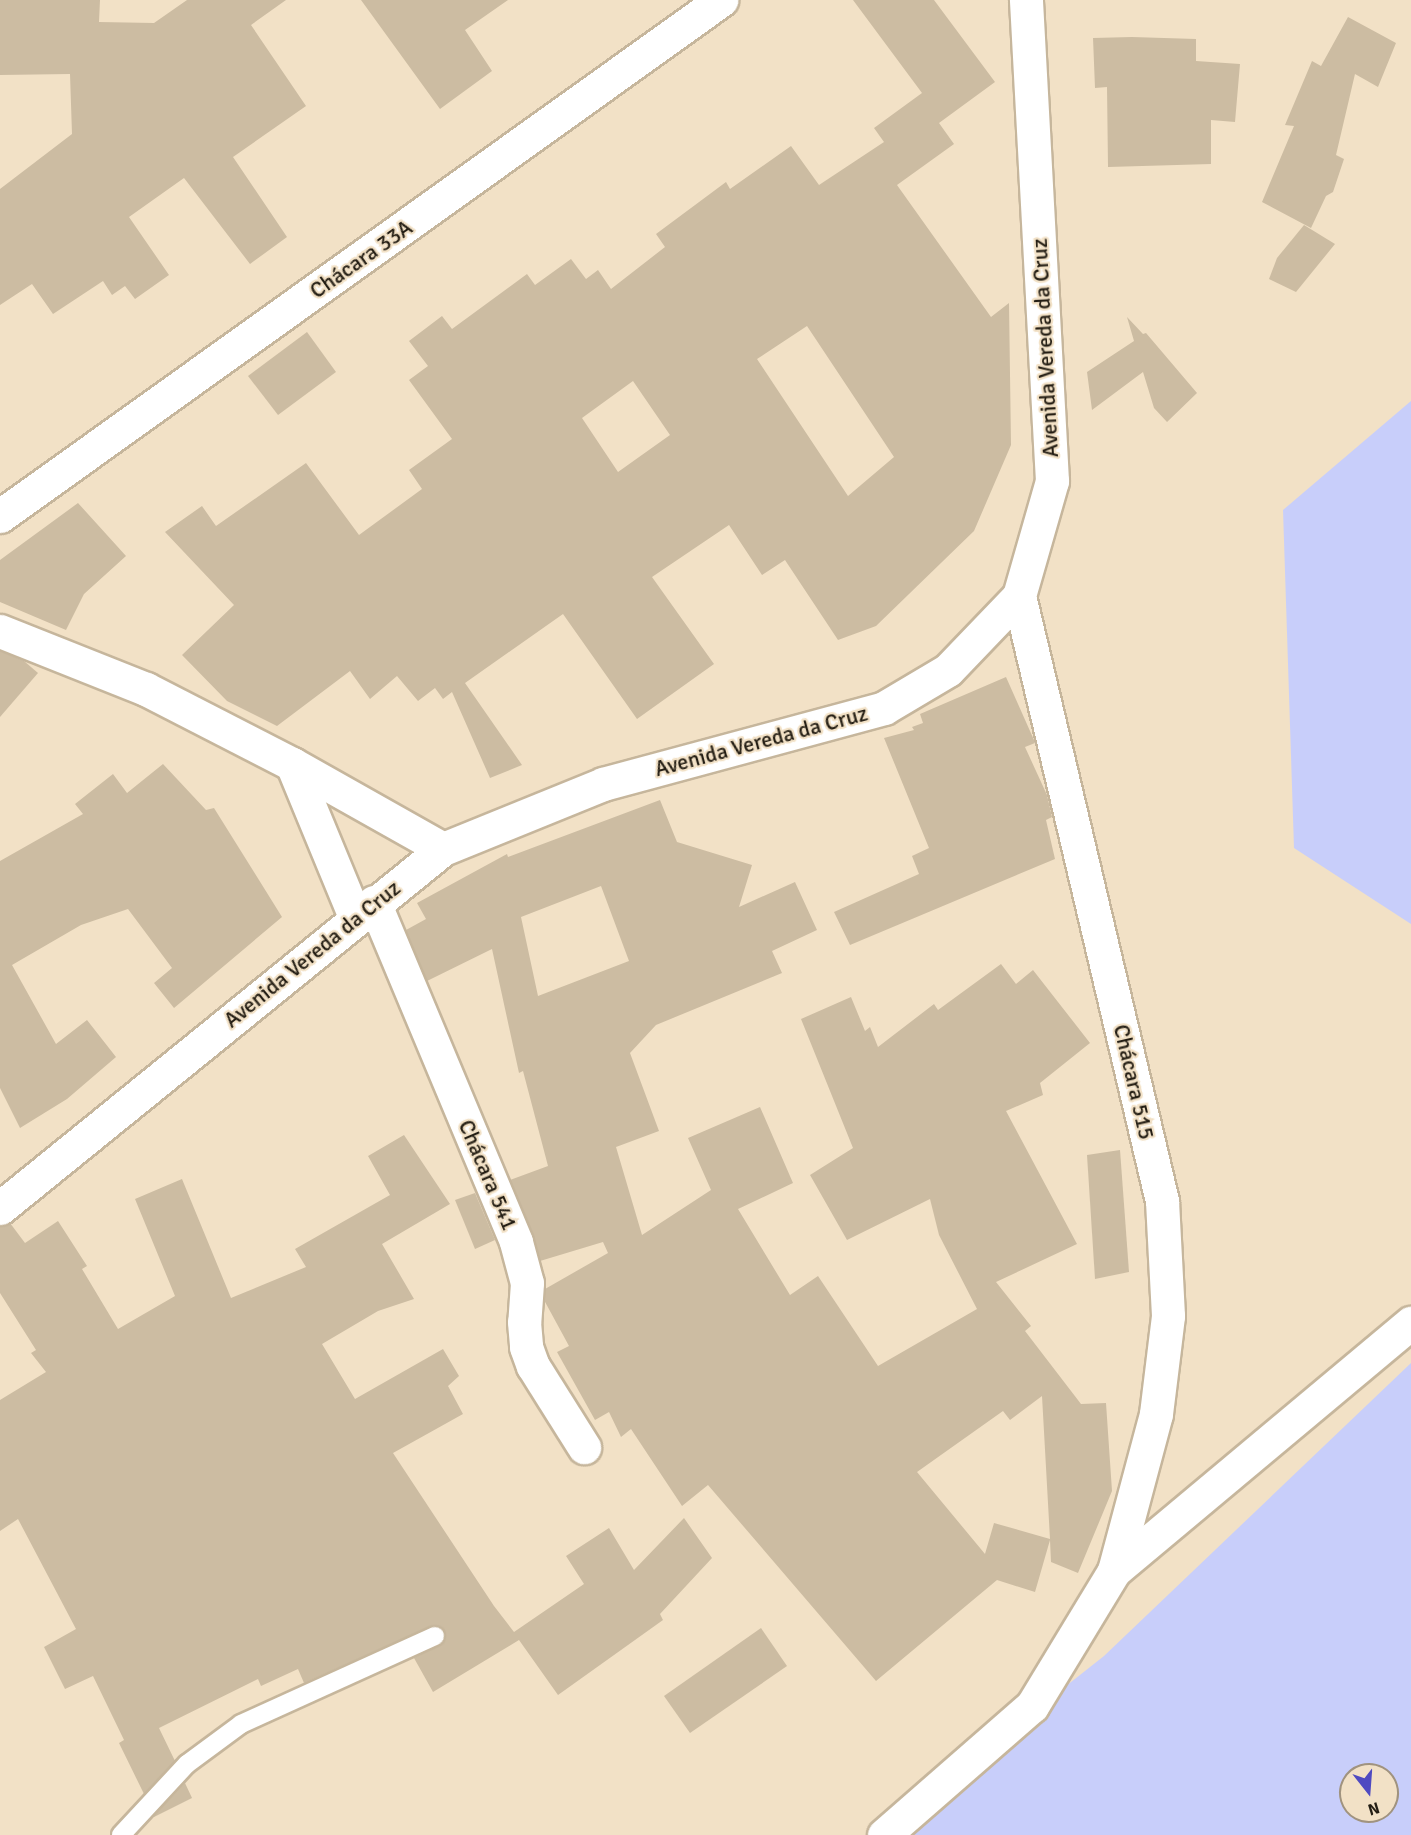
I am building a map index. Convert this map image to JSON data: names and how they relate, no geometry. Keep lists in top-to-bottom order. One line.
{"streets":{"street":["Chácara 33A","Avenida Vereda da Cruz","Chácara 515","Chácara 541"]},"crossings":[["Avenida Vereda da Cruz","Chácara 515"],["Avenida Vereda da Cruz","Chácara 541"]],"north":"bottom"}
